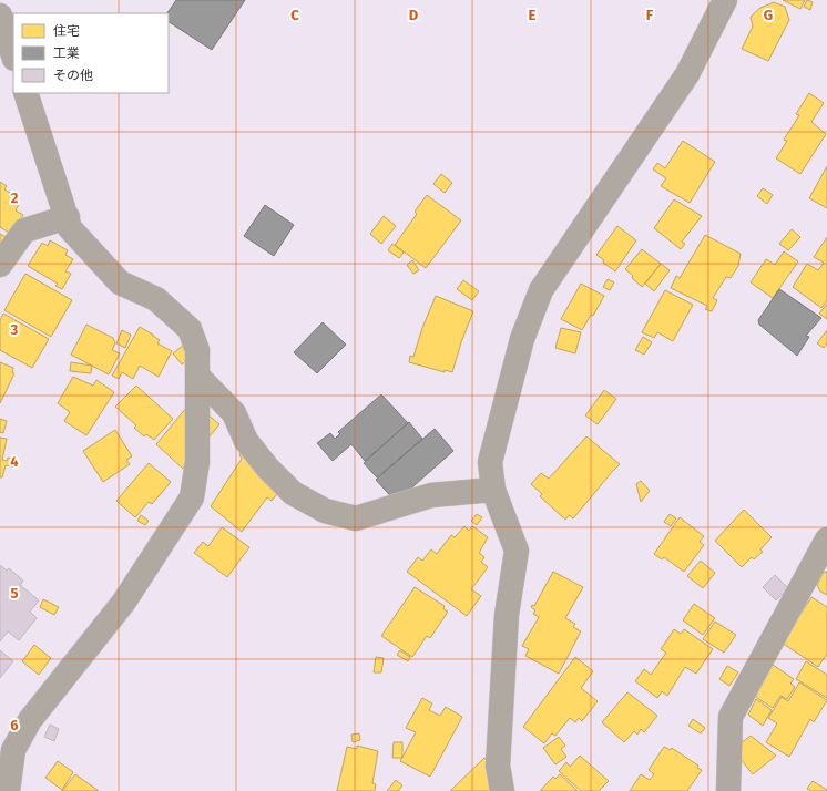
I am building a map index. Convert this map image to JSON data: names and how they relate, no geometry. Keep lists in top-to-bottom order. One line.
{"legend":["住宅","工業","その他"],"grid":{"columns":["C","D","E","F","G"],"rows":["2","3","4","5","6"]}}
